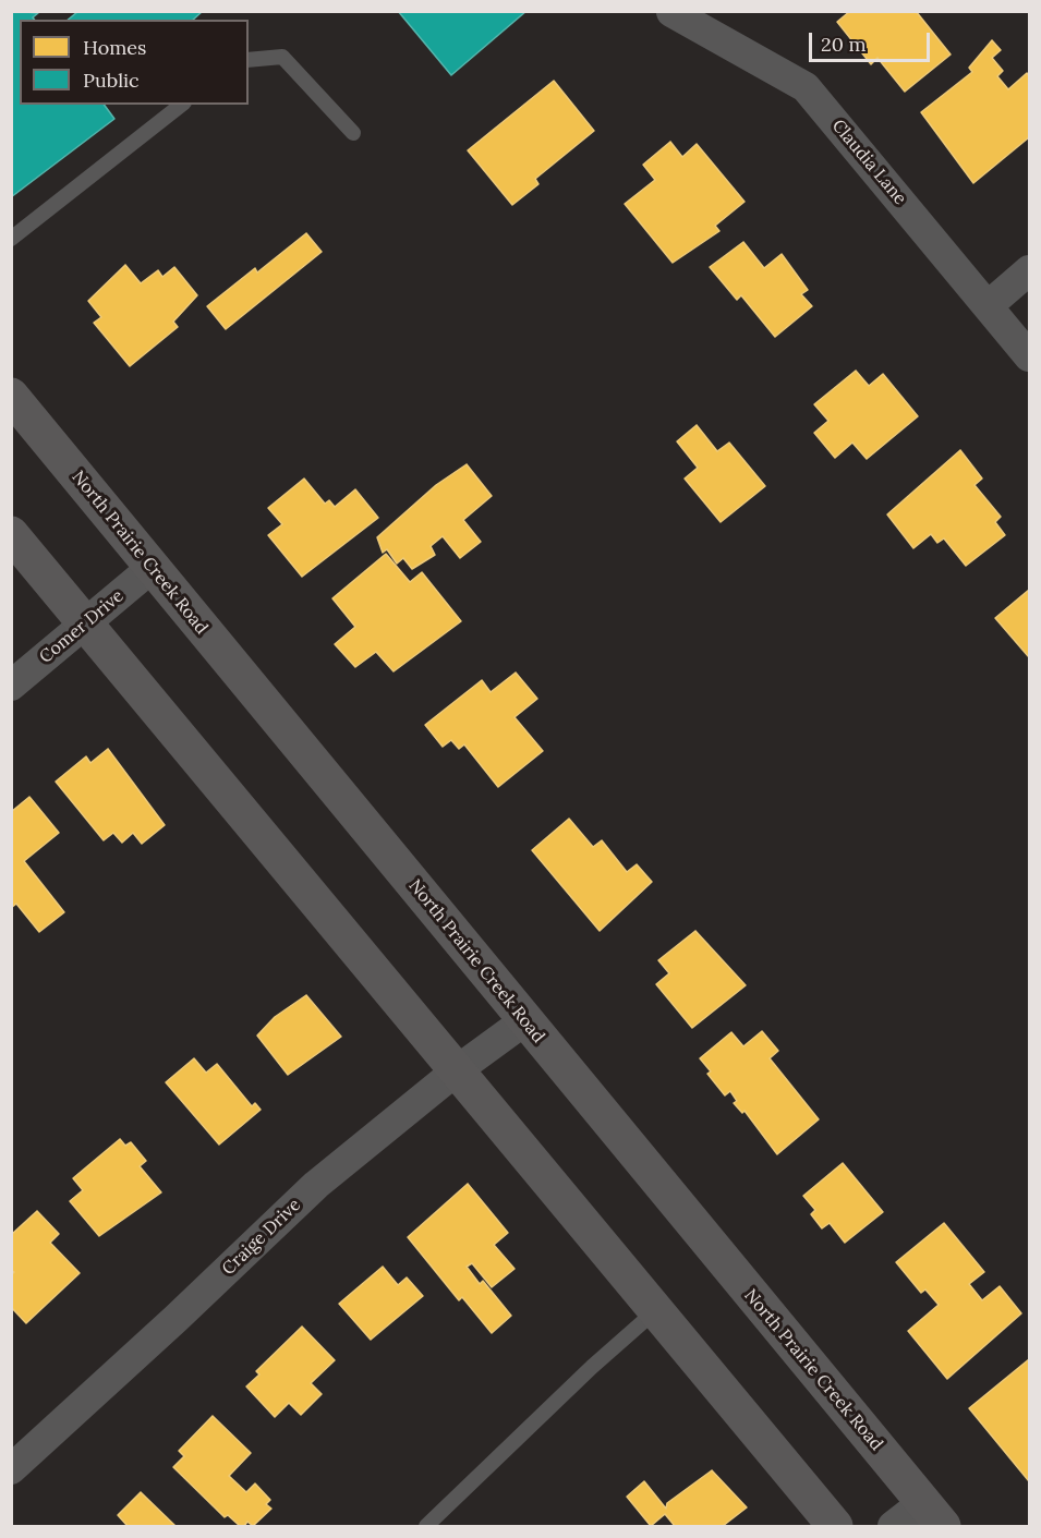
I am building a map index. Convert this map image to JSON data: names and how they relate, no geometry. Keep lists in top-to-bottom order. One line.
{"streets":{"main road":["North Prairie Creek Road"],"street":["Claudia Lane","Comer Drive","Craige Drive"]},"crossings":[["North Prairie Creek Road","Comer Drive"],["North Prairie Creek Road","Craige Drive"]],"legend":["Homes","Public"],"scale_bar":"20 m"}
